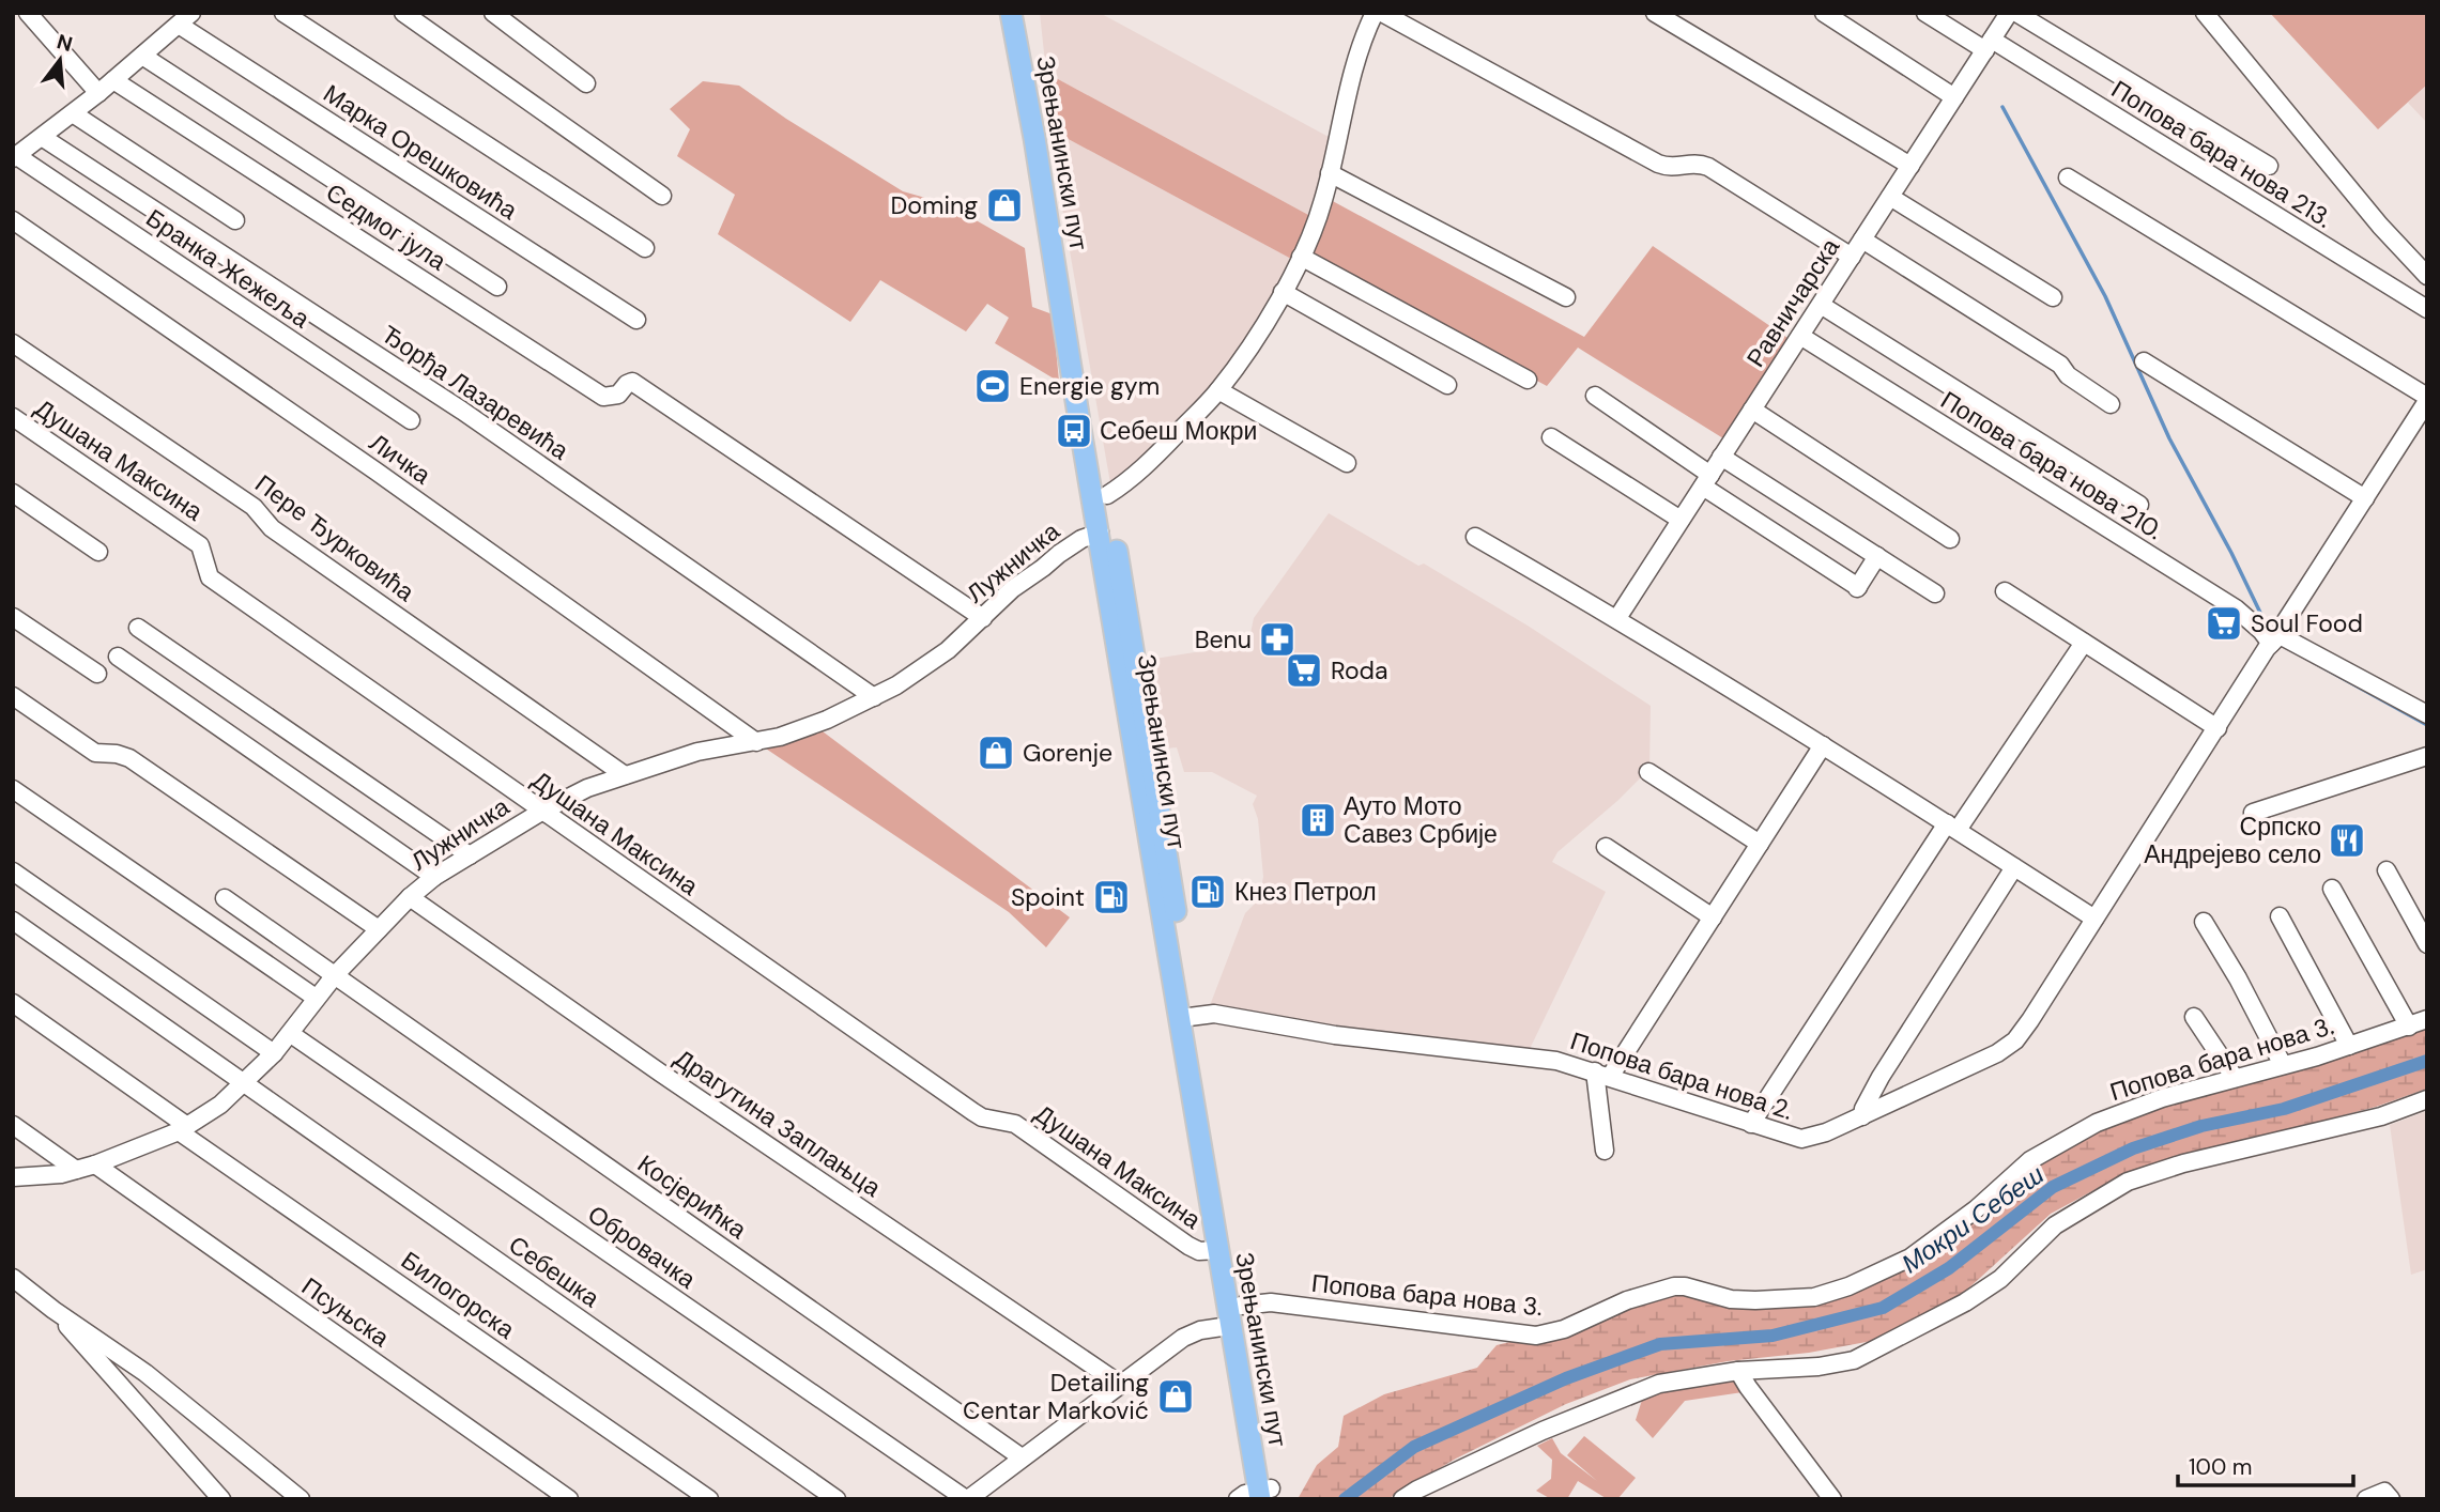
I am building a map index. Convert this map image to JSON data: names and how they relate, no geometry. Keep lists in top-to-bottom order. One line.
{"streets":{"main road":["Зрењанински пут"],"street":["Марка Орешковића","Попова бара нова 213.","Седмог јула","Бранка Жежеља","Равничарска","Ђорђа Лазаревића","Личка","Душана Максина","Попова бара нова 210.","Пере Ђурковића","Лужничка","Попова бара нова 3.","Попова бара нова 2.","Драгутина Заплањца","Косјерићка","Обровачка","Себешка","Билогорска","Псуњска"]},"crossings":[["Зрењанински пут","Душана Максина"],["Зрењанински пут","Лужничка"],["Зрењанински пут","Попова бара нова 3."],["Зрењанински пут","Попова бара нова 2."],["Попова бара нова 213.","Равничарска"],["Седмог јула","Лужничка"],["Равничарска","Попова бара нова 210."],["Ђорђа Лазаревића","Лужничка"],["Личка","Лужничка"],["Душана Максина","Лужничка"],["Попова бара нова 210.","Попова бара нова 2."],["Пере Ђурковића","Лужничка"],["Лужничка","Драгутина Заплањца"],["Лужничка","Косјерићка"],["Лужничка","Обровачка"],["Лужничка","Себешка"],["Лужничка","Билогорска"],["Лужничка","Псуњска"]],"water":["Мокри Себеш"],"places":{"shop":["Doming","Gorenje","Detailing Centar Marković"],"sports":["Energie gym"],"bus stop":["Себеш Мокри"],"supermarket":["Soul Food","Roda"],"pharmacy":["Benu"],"building":["Ауто Мото Савез Србије"],"restaurant":["Српско Андрејево село"],"fuel station":["Кнез Петрол","Spoint"]},"scale_bar":"100 m","north":"top"}
